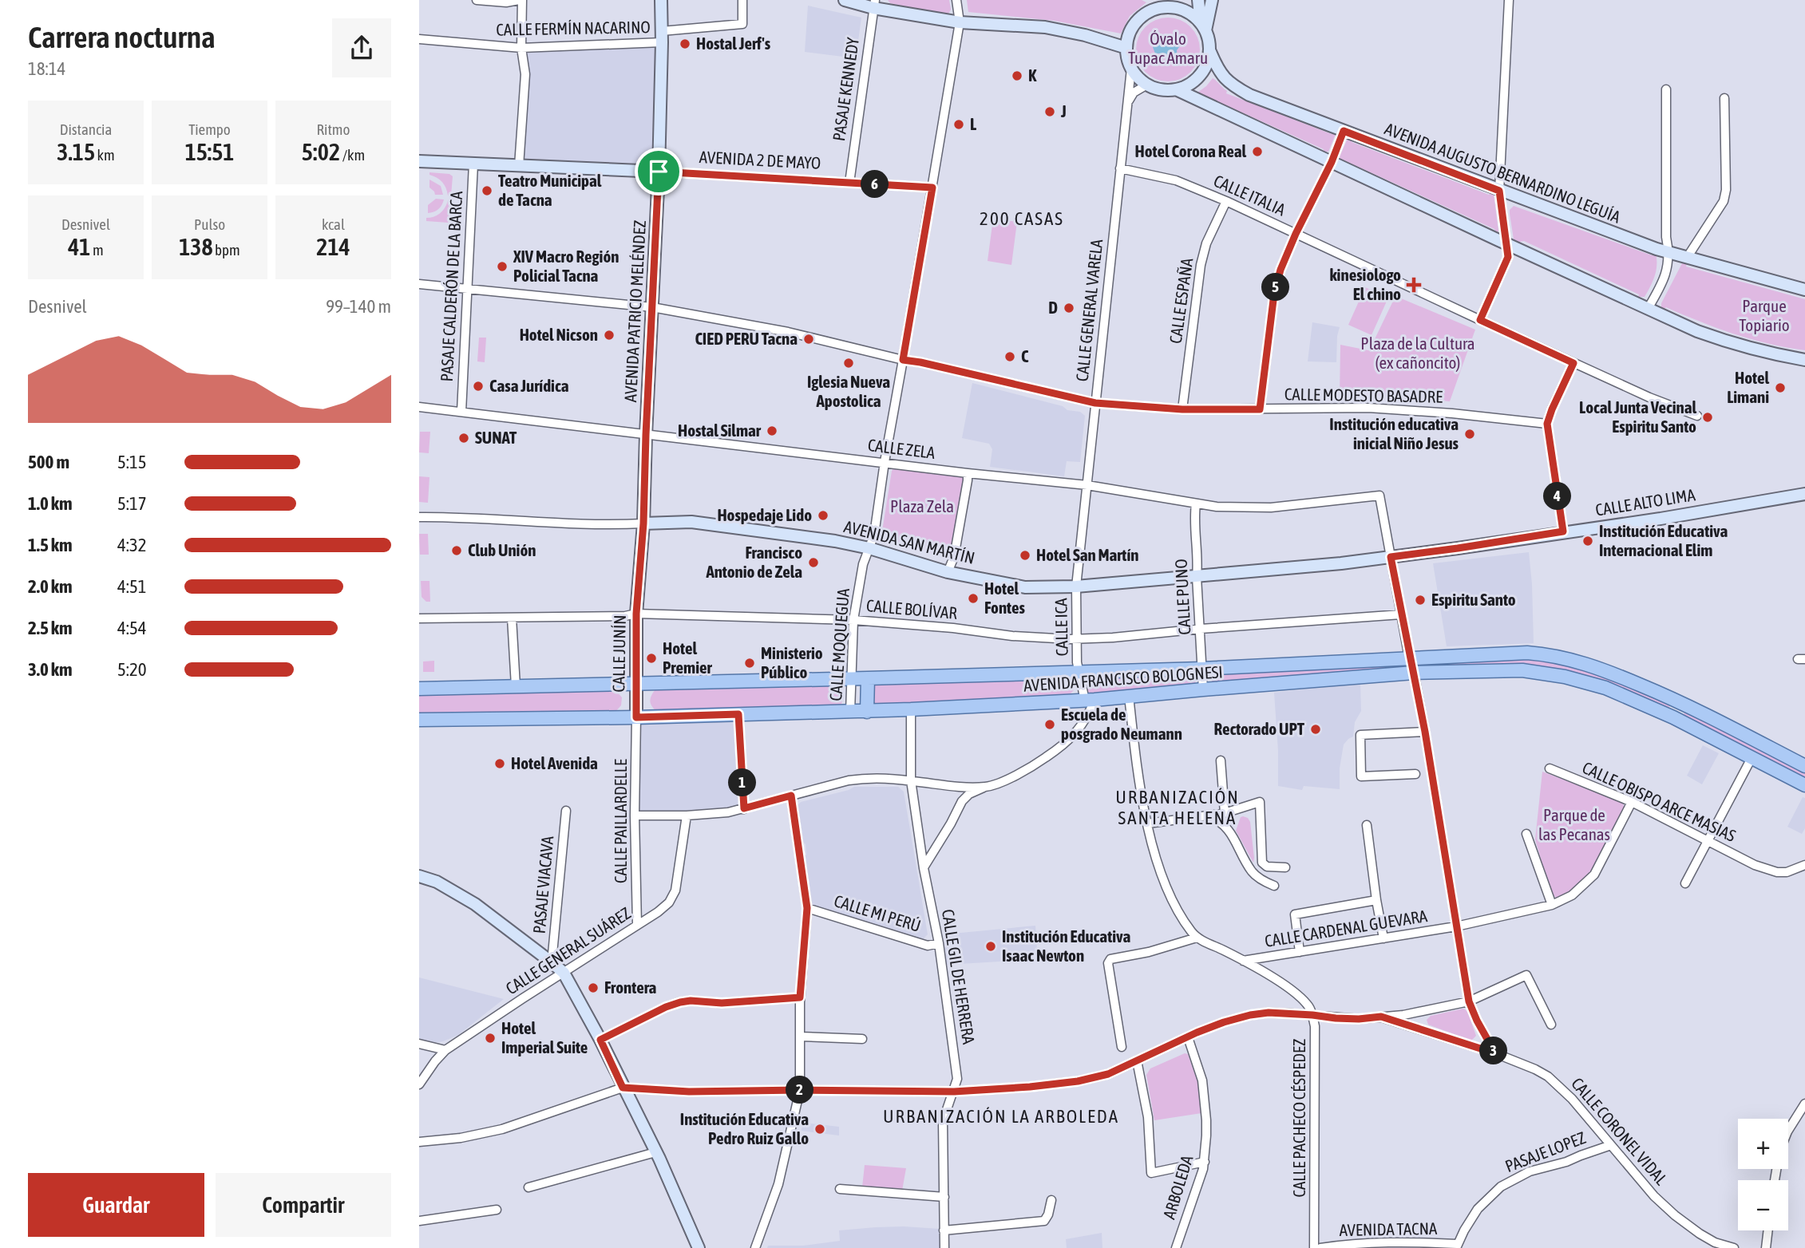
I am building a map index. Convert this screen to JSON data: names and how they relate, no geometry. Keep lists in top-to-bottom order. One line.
{"streets":{"main road":["AVENIDA FRANCISCO BOLOGNESI"],"street":["CALLE FERMÍN NACARINO","PASAJE KENNEDY","AVENIDA 2 DE MAYO","AVENIDA AUGUSTO BERNARDINO LEGUÍA","CALLE ITALIA","PASAJE CALDERÓN DE LA BARCA","CALLE ESPAÑA","CALLE GENERAL VARELA","AVENIDA PATRICIO MELÉNDEZ","CALLE MODESTO BASADRE","CALLE ZELA","CALLE ALTO LIMA","AVENIDA SAN MARTÍN","CALLE PUNO","CALLE BOLÍVAR","CALLE ICA","CALLE MOQUEGUA","CALLE JUNÍN","CALLE OBISPO ARCE MASIAS","CALLE PAILLARDELLE","PASAJE VIACAVA","CALLE MI PERÚ","CALLE CARDENAL GUEVARA","CALLE GENERAL SUÁREZ","CALLE GIL DE HERRERA","CALLE PACHECO CÉSPEDEZ","CALLE CORONEL VIDAL","PASAJE LOPEZ","ARBOLEDA","AVENIDA TACNA"]},"crossings":[["CALLE FERMÍN NACARINO","AVENIDA PATRICIO MELÉNDEZ"],["PASAJE KENNEDY","AVENIDA 2 DE MAYO"],["AVENIDA 2 DE MAYO","PASAJE CALDERÓN DE LA BARCA"],["AVENIDA 2 DE MAYO","AVENIDA PATRICIO MELÉNDEZ"],["AVENIDA 2 DE MAYO","CALLE MOQUEGUA"],["AVENIDA AUGUSTO BERNARDINO LEGUÍA","CALLE GENERAL VARELA"],["CALLE ITALIA","CALLE ESPAÑA"],["CALLE ITALIA","CALLE GENERAL VARELA"],["PASAJE CALDERÓN DE LA BARCA","CALLE MODESTO BASADRE"],["PASAJE CALDERÓN DE LA BARCA","CALLE ZELA"],["CALLE ESPAÑA","CALLE MODESTO BASADRE"],["CALLE GENERAL VARELA","CALLE MODESTO BASADRE"],["CALLE GENERAL VARELA","CALLE ZELA"],["CALLE GENERAL VARELA","AVENIDA SAN MARTÍN"],["CALLE GENERAL VARELA","CALLE ICA"],["AVENIDA PATRICIO MELÉNDEZ","CALLE MODESTO BASADRE"],["AVENIDA PATRICIO MELÉNDEZ","CALLE ZELA"],["AVENIDA PATRICIO MELÉNDEZ","AVENIDA SAN MARTÍN"],["AVENIDA PATRICIO MELÉNDEZ","CALLE JUNÍN"],["CALLE MODESTO BASADRE","CALLE MOQUEGUA"],["CALLE ZELA","CALLE ALTO LIMA"],["CALLE ZELA","AVENIDA SAN MARTÍN"],["CALLE ZELA","CALLE PUNO"],["CALLE ZELA","CALLE MOQUEGUA"],["CALLE ALTO LIMA","AVENIDA SAN MARTÍN"],["AVENIDA SAN MARTÍN","CALLE PUNO"],["AVENIDA SAN MARTÍN","CALLE ICA"],["AVENIDA SAN MARTÍN","CALLE MOQUEGUA"],["AVENIDA SAN MARTÍN","CALLE JUNÍN"],["CALLE PUNO","CALLE BOLÍVAR"],["CALLE PUNO","AVENIDA FRANCISCO BOLOGNESI"],["CALLE BOLÍVAR","CALLE ICA"],["CALLE BOLÍVAR","CALLE MOQUEGUA"],["CALLE BOLÍVAR","CALLE JUNÍN"],["CALLE ICA","AVENIDA FRANCISCO BOLOGNESI"],["CALLE MOQUEGUA","AVENIDA FRANCISCO BOLOGNESI"],["CALLE JUNÍN","AVENIDA FRANCISCO BOLOGNESI"],["CALLE JUNÍN","CALLE PAILLARDELLE"],["AVENIDA FRANCISCO BOLOGNESI","CALLE PAILLARDELLE"],["AVENIDA FRANCISCO BOLOGNESI","CALLE GIL DE HERRERA"],["AVENIDA FRANCISCO BOLOGNESI","CALLE PACHECO CÉSPEDEZ"],["CALLE OBISPO ARCE MASIAS","CALLE CARDENAL GUEVARA"],["CALLE PAILLARDELLE","CALLE GENERAL SUÁREZ"],["CALLE MI PERÚ","CALLE GIL DE HERRERA"],["CALLE CARDENAL GUEVARA","CALLE PACHECO CÉSPEDEZ"],["CALLE CORONEL VIDAL","PASAJE LOPEZ"],["PASAJE LOPEZ","AVENIDA TACNA"]],"districts":["200 CASAS","URBANIZACIÓN SANTA HELENA","URBANIZACIÓN LA ARBOLEDA"],"parks":["Óvalo Tupac Amaru","Parque Topiario","Plaza de la Cultura (ex cañoncito)","Plaza Zela","Parque de las Pecanas"],"places":{"other":["Hostal Jerf's","K","J","L","Hotel Corona Real","Teatro Municipal de Tacna","XIV Macro Región Policial Tacna","D","Hotel Nicson","CIED PERU Tacna","C","Iglesia Nueva Apostolica","Casa Jurídica","Hotel Limani","Local Junta Vecinal Espiritu Santo","Hostal Silmar","Institución educativa inicial Niño Jesus","SUNAT","Hospedaje Lido","Institución Educativa Internacional Elim","Club Unión","Hotel San Martín","Francisco Antonio de Zela","Hotel Fontes","Espiritu Santo","Hotel Premier","Ministerio Público","Escuela de posgrado Neumann","Rectorado UPT","Hotel Avenida","Institución Educativa Isaac Newton","Frontera","Hotel Imperial Suite","Institución Educativa Pedro Ruiz Gallo"],"health":["kinesiologo El chino"]},"page":{"heading":["Carrera nocturna","18:14"],"stats":[["Distancia","3.15 km"],["Tiempo","15:51"],["Ritmo","5:02 /km"],["Desnivel","41 m"],["Pulso","138 bpm"],["kcal","214"]],"pins":["6","5","4","1","3","2"],"chart":["Desnivel","99–140 m"],"list":[{"name":"500 m","note":"5:15"},{"name":"1.0 km","note":"5:17"},{"name":"1.5 km","note":"4:32"},{"name":"2.0 km","note":"4:51"},{"name":"2.5 km","note":"4:54"},{"name":"3.0 km","note":"5:20"}],"map_buttons":["+","−"],"buttons":["Guardar","Compartir"]}}
